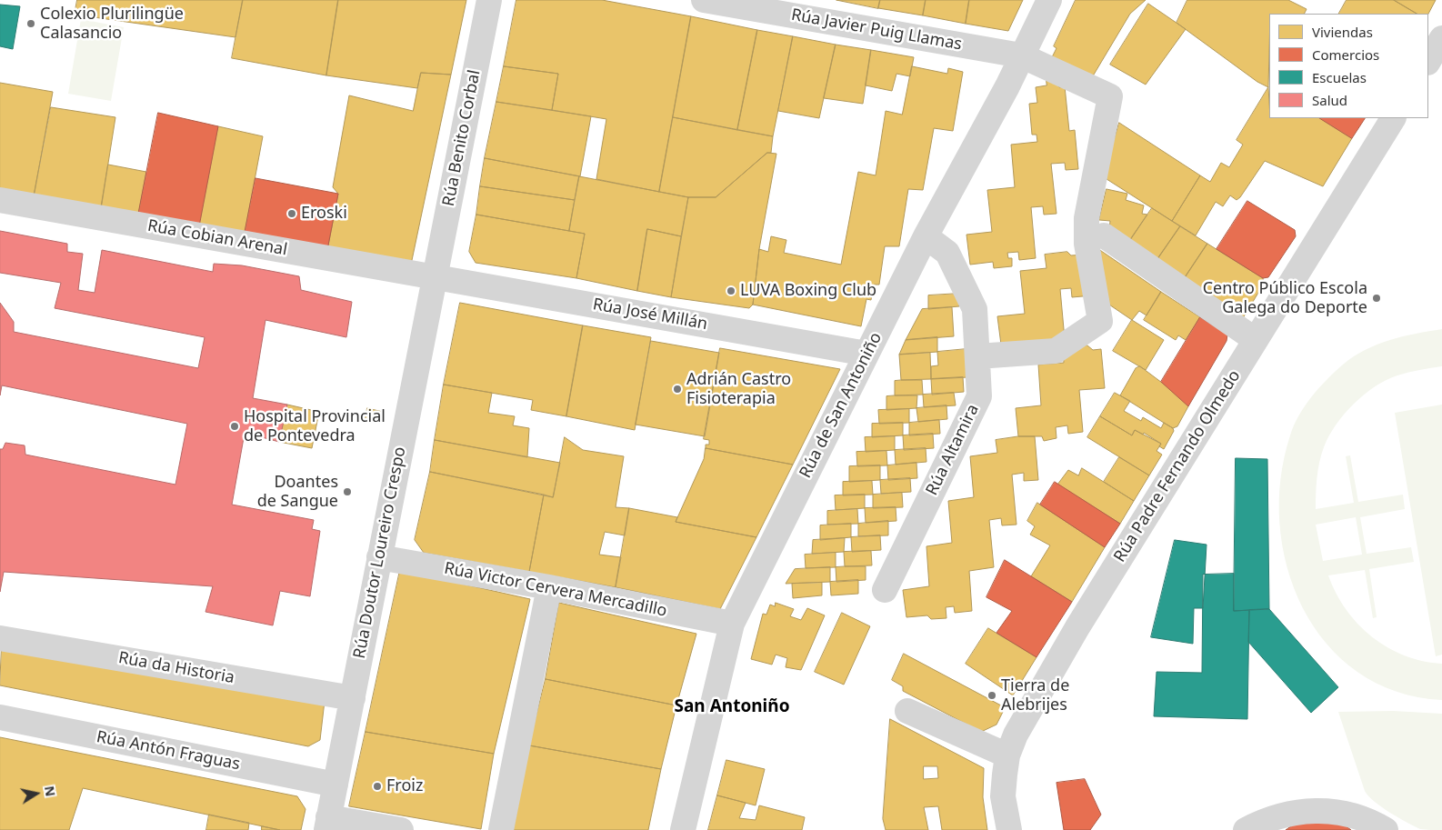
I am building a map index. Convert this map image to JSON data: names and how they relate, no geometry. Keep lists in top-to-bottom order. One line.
{"streets":{"street":["Rúa Javier Puig Llamas","Rúa Benito Corbal","Rúa Cobian Arenal","Rúa José Millán","Rúa de San Antoniño","Rúa Altamira","Rúa Padre Fernando Olmedo","Rúa Doutor Loureiro Crespo","Rúa Victor Cervera Mercadillo","Rúa da Historia","Rúa Antón Fraguas"]},"crossings":[["Rúa Javier Puig Llamas","Rúa de San Antoniño"],["Rúa Javier Puig Llamas","Rúa Altamira"],["Rúa Benito Corbal","Rúa Cobian Arenal"],["Rúa Benito Corbal","Rúa José Millán"],["Rúa Benito Corbal","Rúa Doutor Loureiro Crespo"],["Rúa Cobian Arenal","Rúa José Millán"],["Rúa Cobian Arenal","Rúa Doutor Loureiro Crespo"],["Rúa José Millán","Rúa de San Antoniño"],["Rúa José Millán","Rúa Doutor Loureiro Crespo"],["Rúa de San Antoniño","Rúa Altamira"],["Rúa de San Antoniño","Rúa Victor Cervera Mercadillo"],["Rúa Doutor Loureiro Crespo","Rúa Victor Cervera Mercadillo"],["Rúa Doutor Loureiro Crespo","Rúa da Historia"],["Rúa Doutor Loureiro Crespo","Rúa Antón Fraguas"]],"districts":["San Antoniño"],"places":["Colexio Plurilingüe Calasancio","Eroski","LUVA Boxing Club","Centro Público Escola Galega do Deporte","Adrián Castro Fisioterapia","Hospital Provincial de Pontevedra","Doantes de Sangue","Tierra de Alebrijes","Froiz"],"legend":["Viviendas","Comercios","Escuelas","Salud"],"north":"right"}
